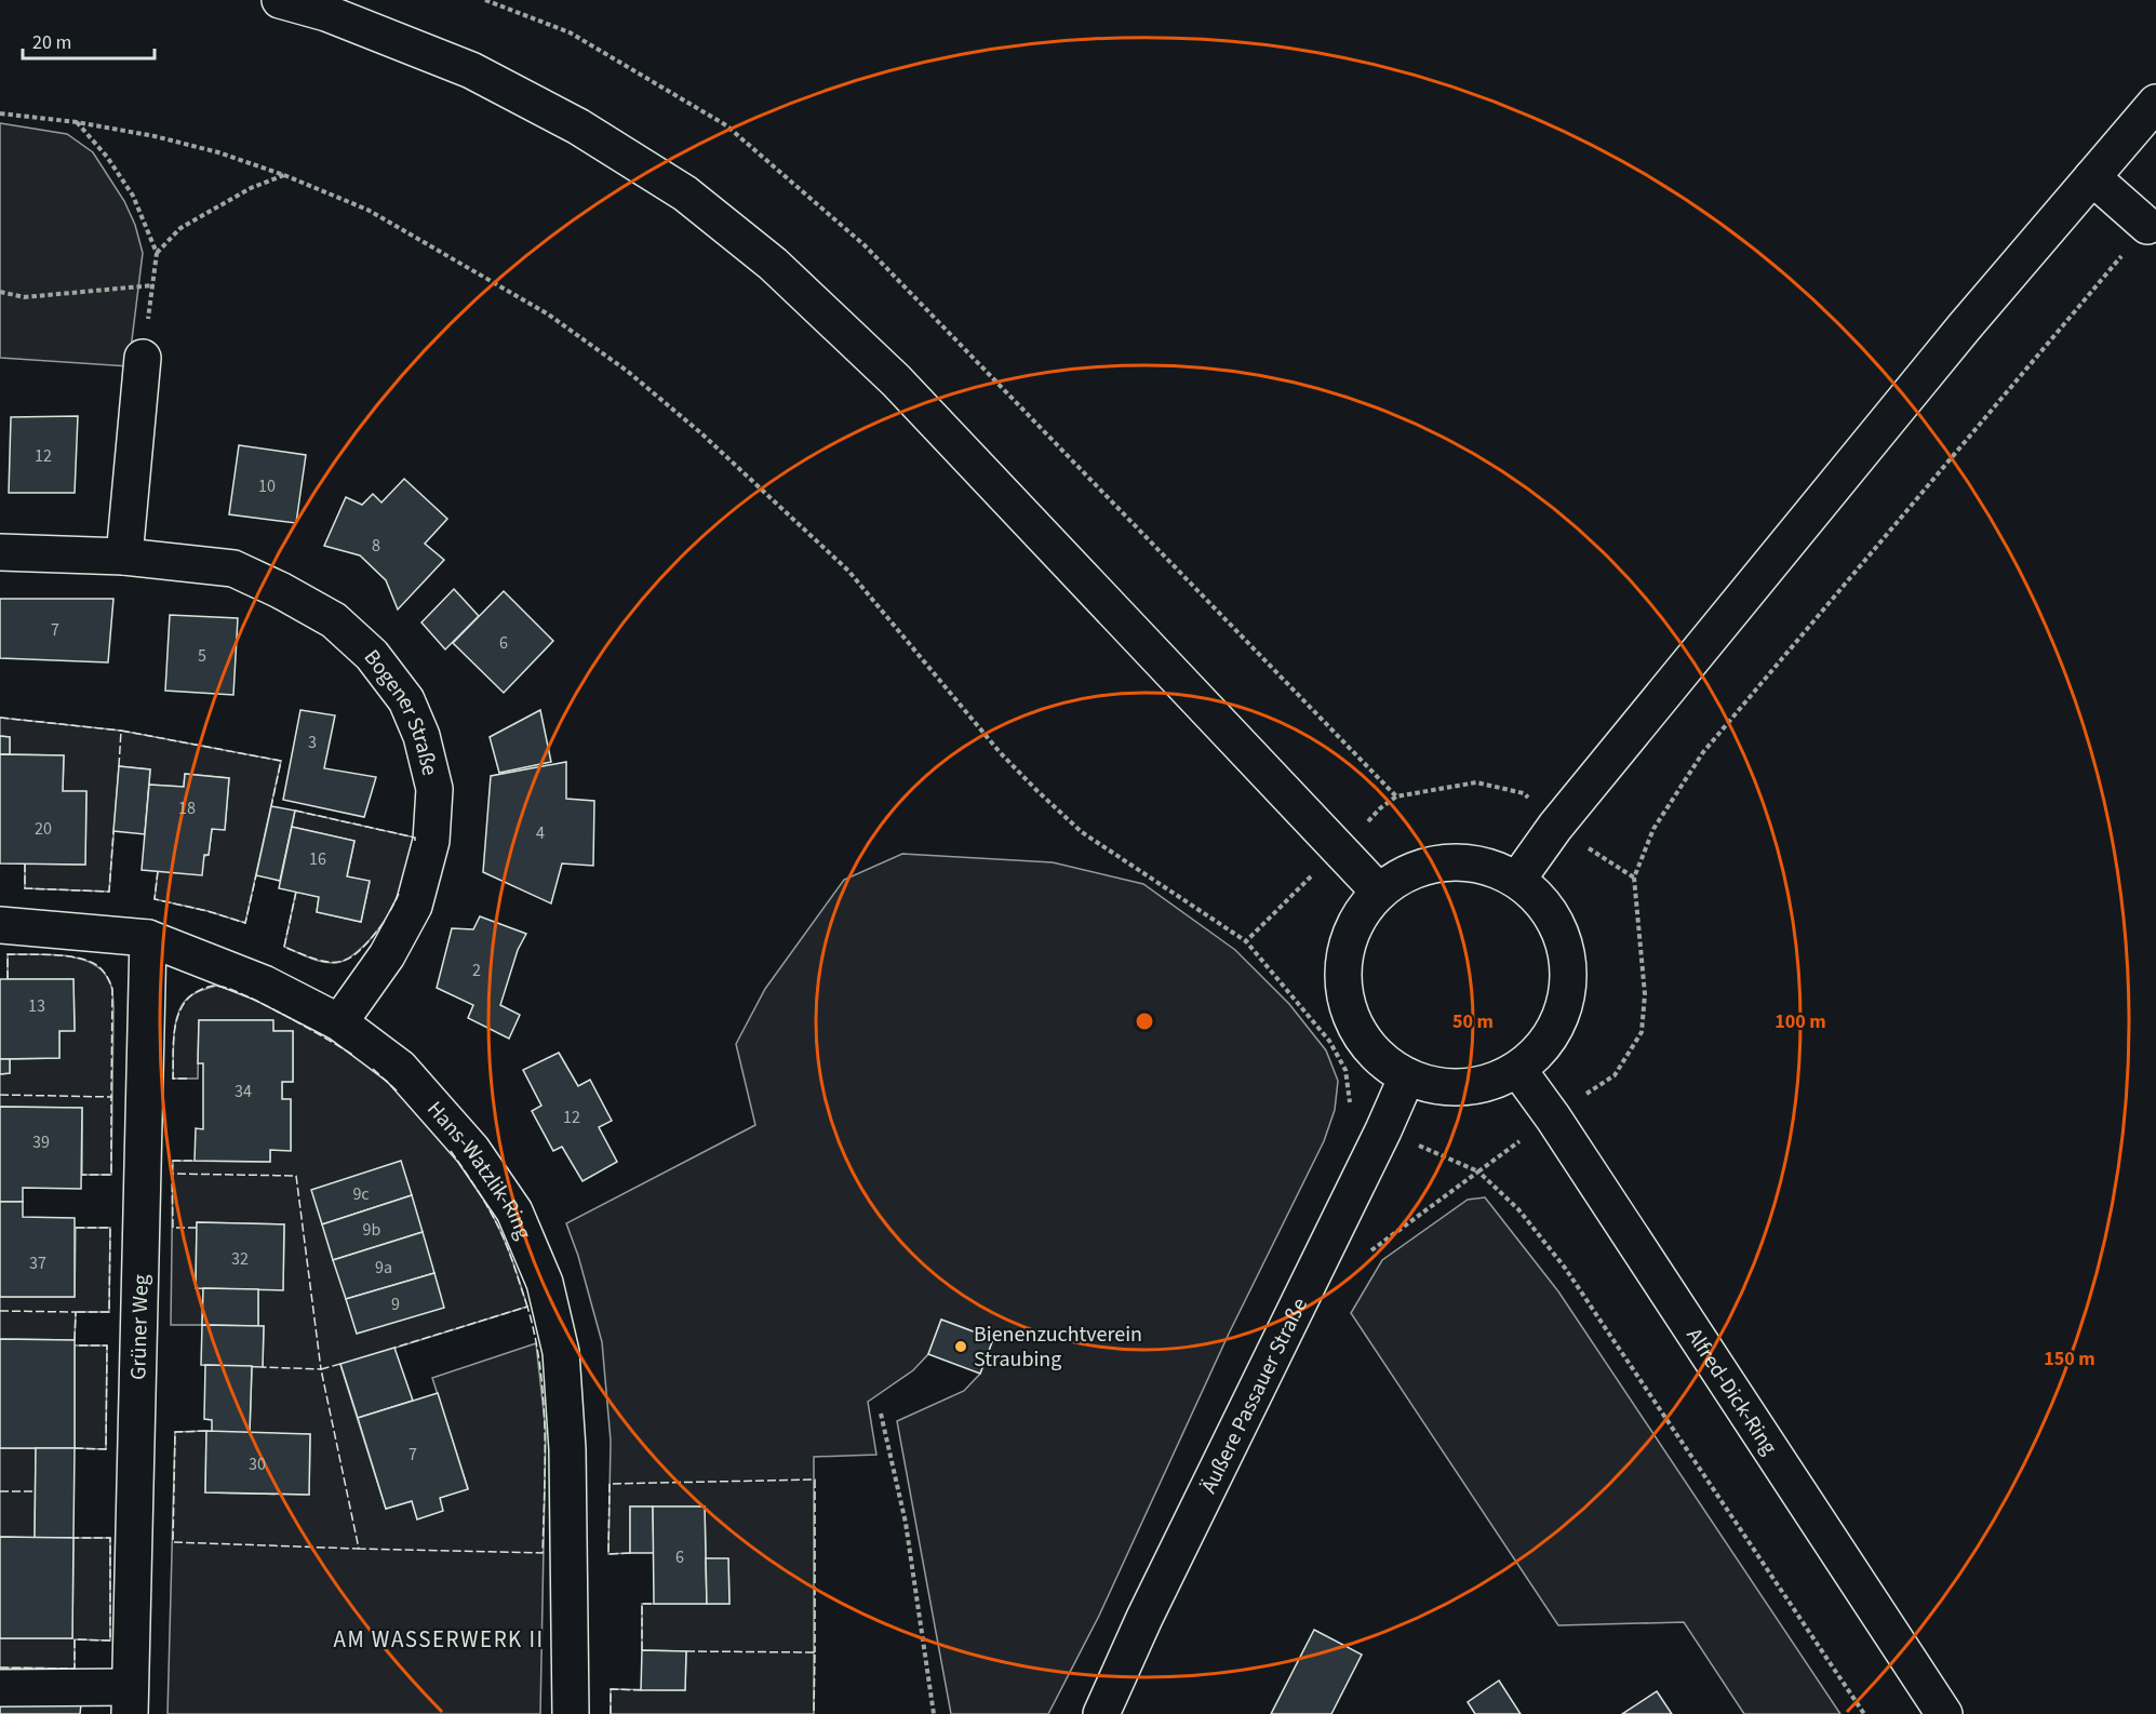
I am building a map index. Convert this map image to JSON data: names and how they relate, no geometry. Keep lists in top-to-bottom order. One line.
{"streets":{"main road":["Bogener Straße","Hans-Watzlik-Ring","Grüner Weg","Alfred-Dick-Ring","Äußere Passauer Straße"]},"crossings":[["Bogener Straße","Hans-Watzlik-Ring"],["Hans-Watzlik-Ring","Grüner Weg"],["Alfred-Dick-Ring","Äußere Passauer Straße"]],"districts":["AM WASSERWERK II"],"places":["Bienenzuchtverein Straubing"],"house_numbers":["12","10","8","7","6","5","3","18","20","4","16","2","13","34","12","39","9c","9b","32","37","9a","9","7","30","6"],"scale_bar":"20 m","rings":["50 m","100 m","150 m"]}
